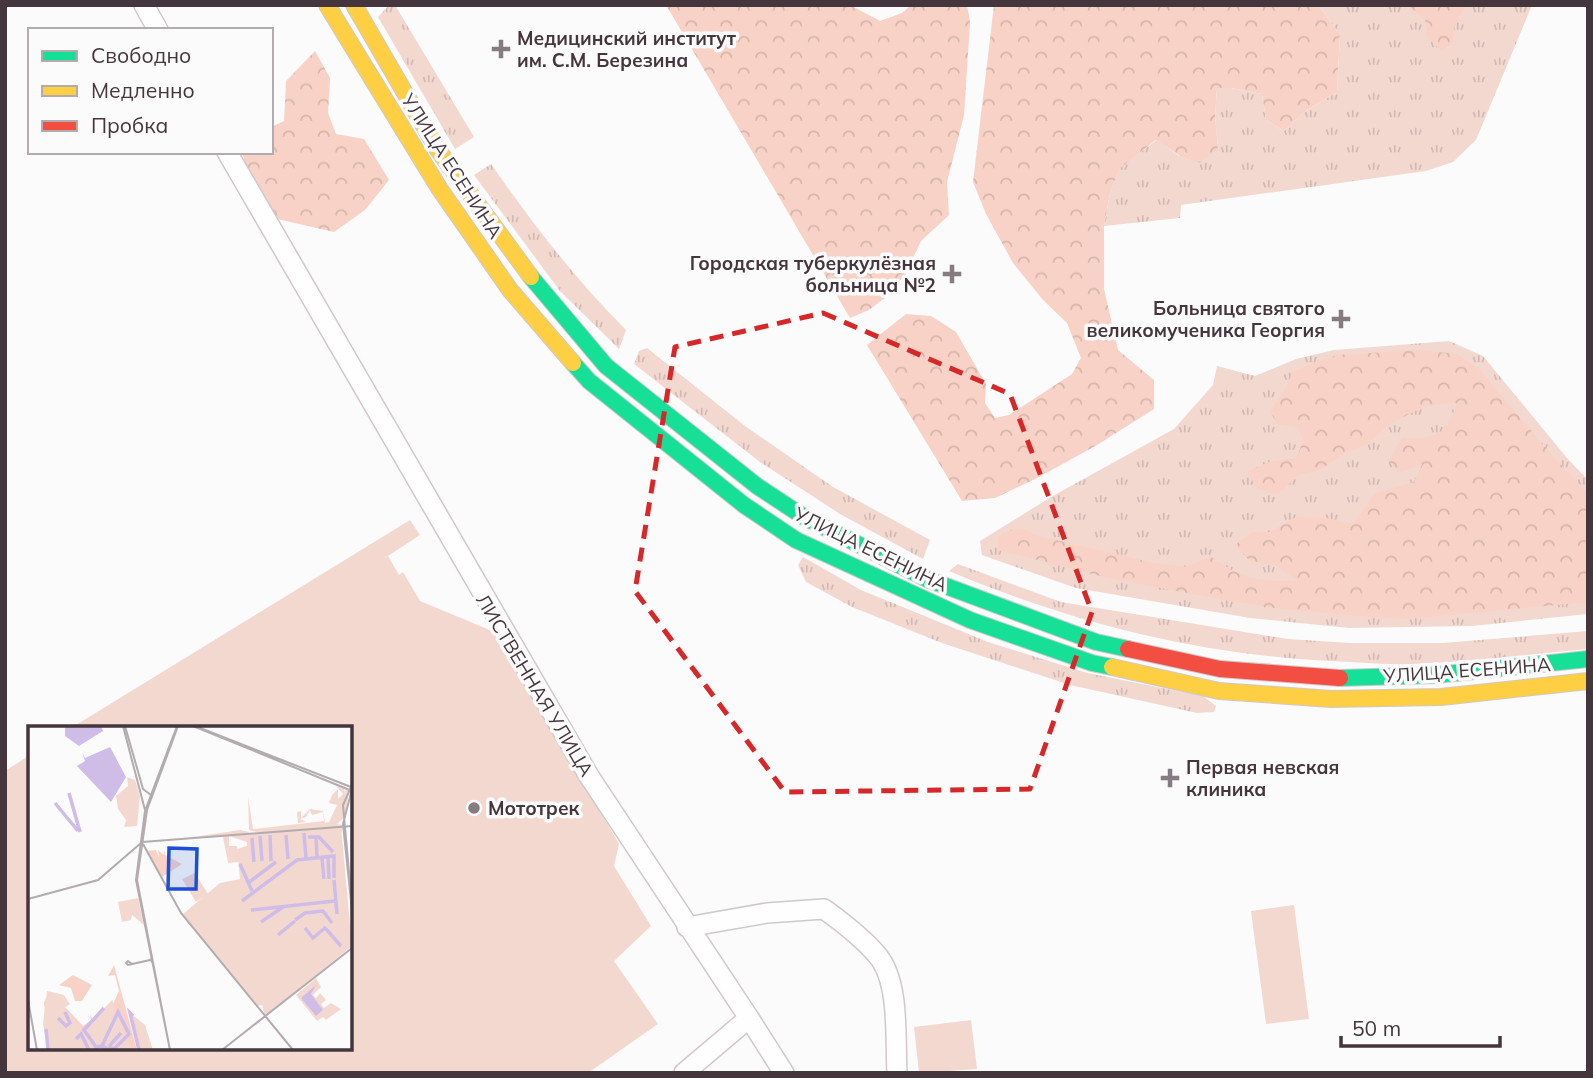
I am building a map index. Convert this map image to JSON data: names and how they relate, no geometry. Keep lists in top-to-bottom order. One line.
{"streets":{"street":["УЛИЦА ЕСЕНИНА","ЛИСТВЕННАЯ УЛИЦА"]},"places":{"health":["Медицинский институт им. С.М. Березина","Городская туберкулёзная больница №2","Больница святого великомученика Георгия","Первая невская клиника"],"other":["Мототрек"]},"legend":["Свободно","Медленно","Пробка"],"scale_bar":"50 m"}
